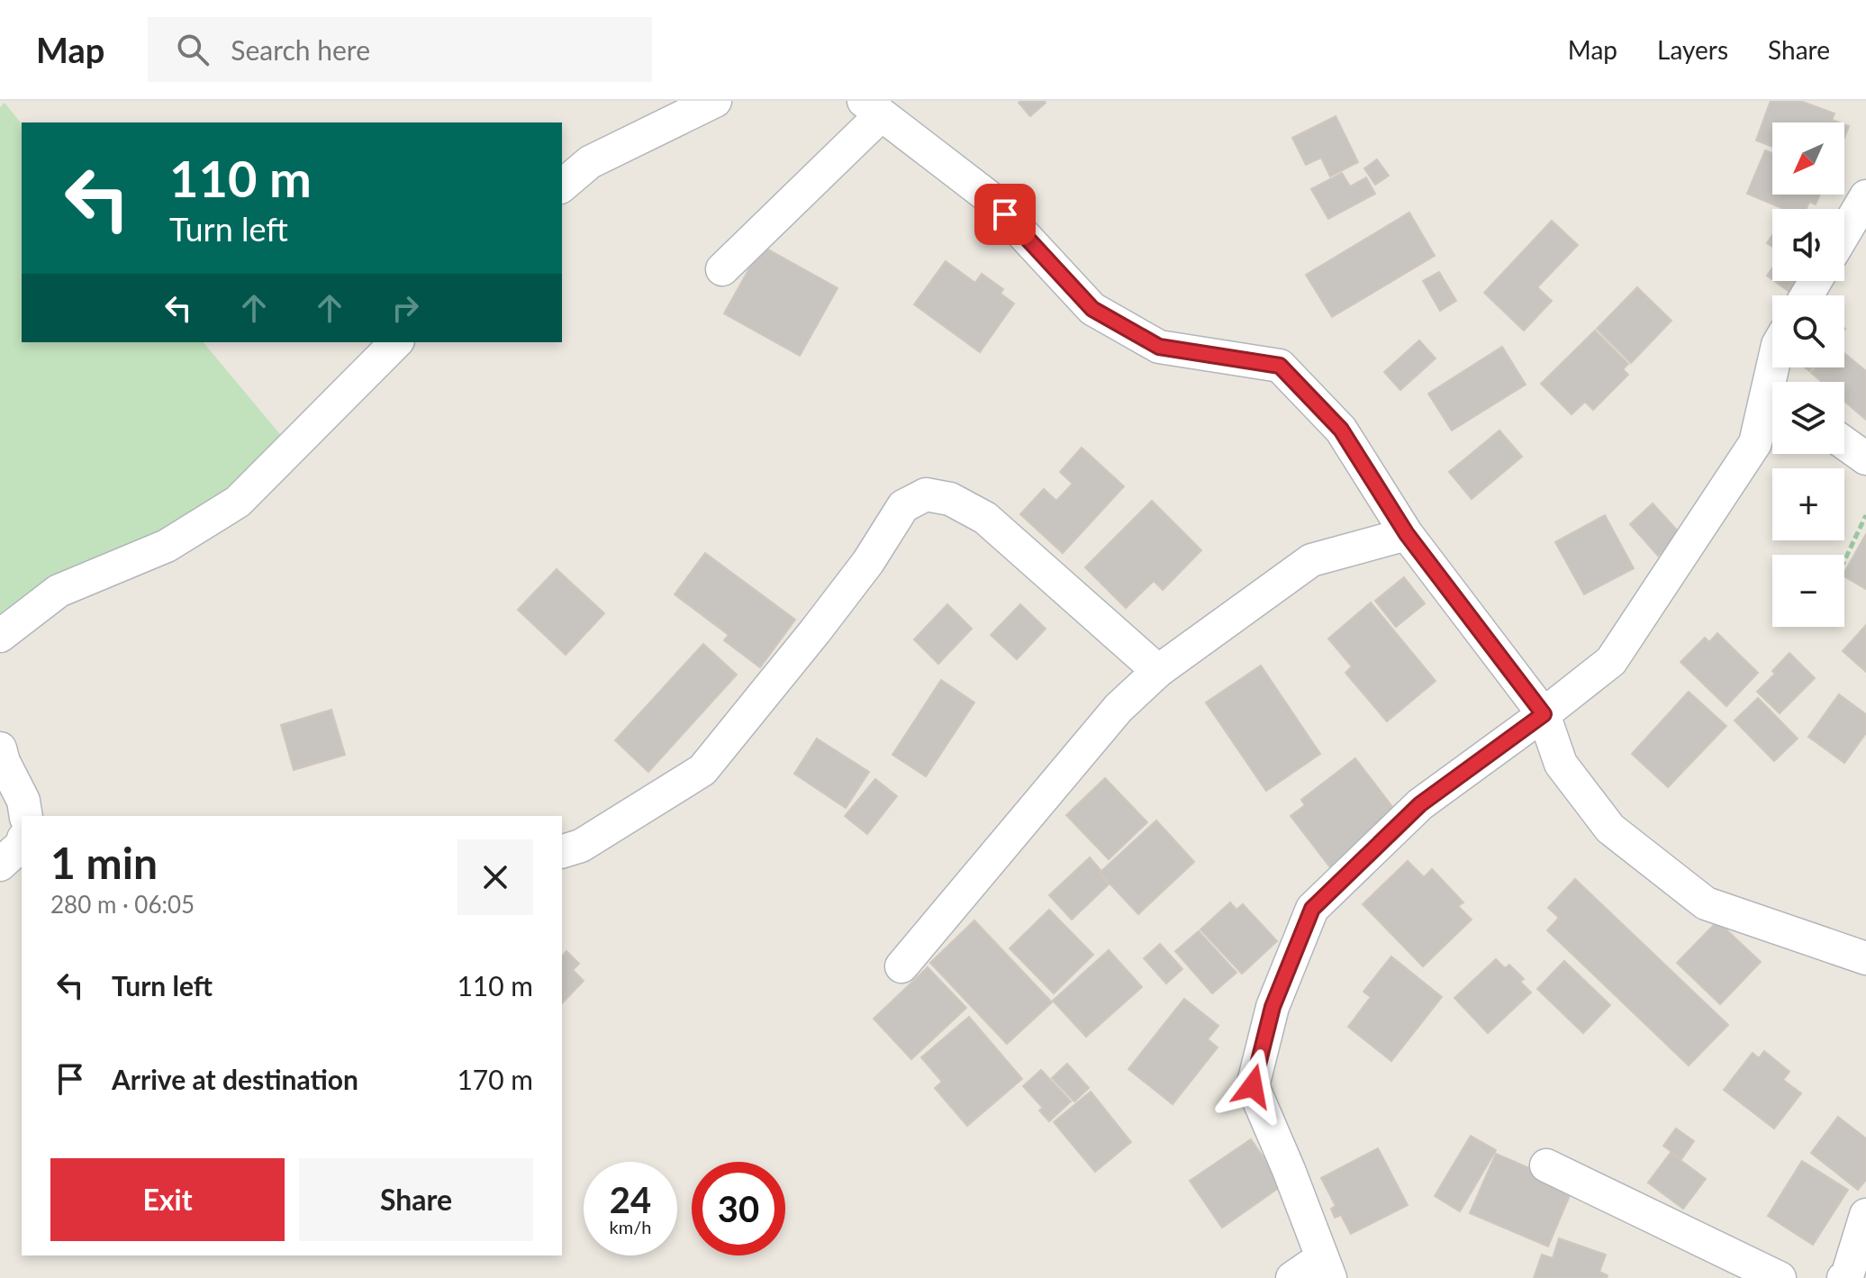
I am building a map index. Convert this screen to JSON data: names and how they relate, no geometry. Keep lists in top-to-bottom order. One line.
{"north":"bottom left","page":{"header":"Map","search":"Search here","nav":["Map","Layers","Share"],"map_buttons":["+","−"],"turn":["110 m","Turn left"],"heading":["1 min","280 m · 06:05"],"list":[{"name":"Turn left","value":"110 m"},{"name":"Arrive at destination","value":"170 m"}],"buttons":["Exit","Share"],"speed":"24 km/h","limit":"30"}}
